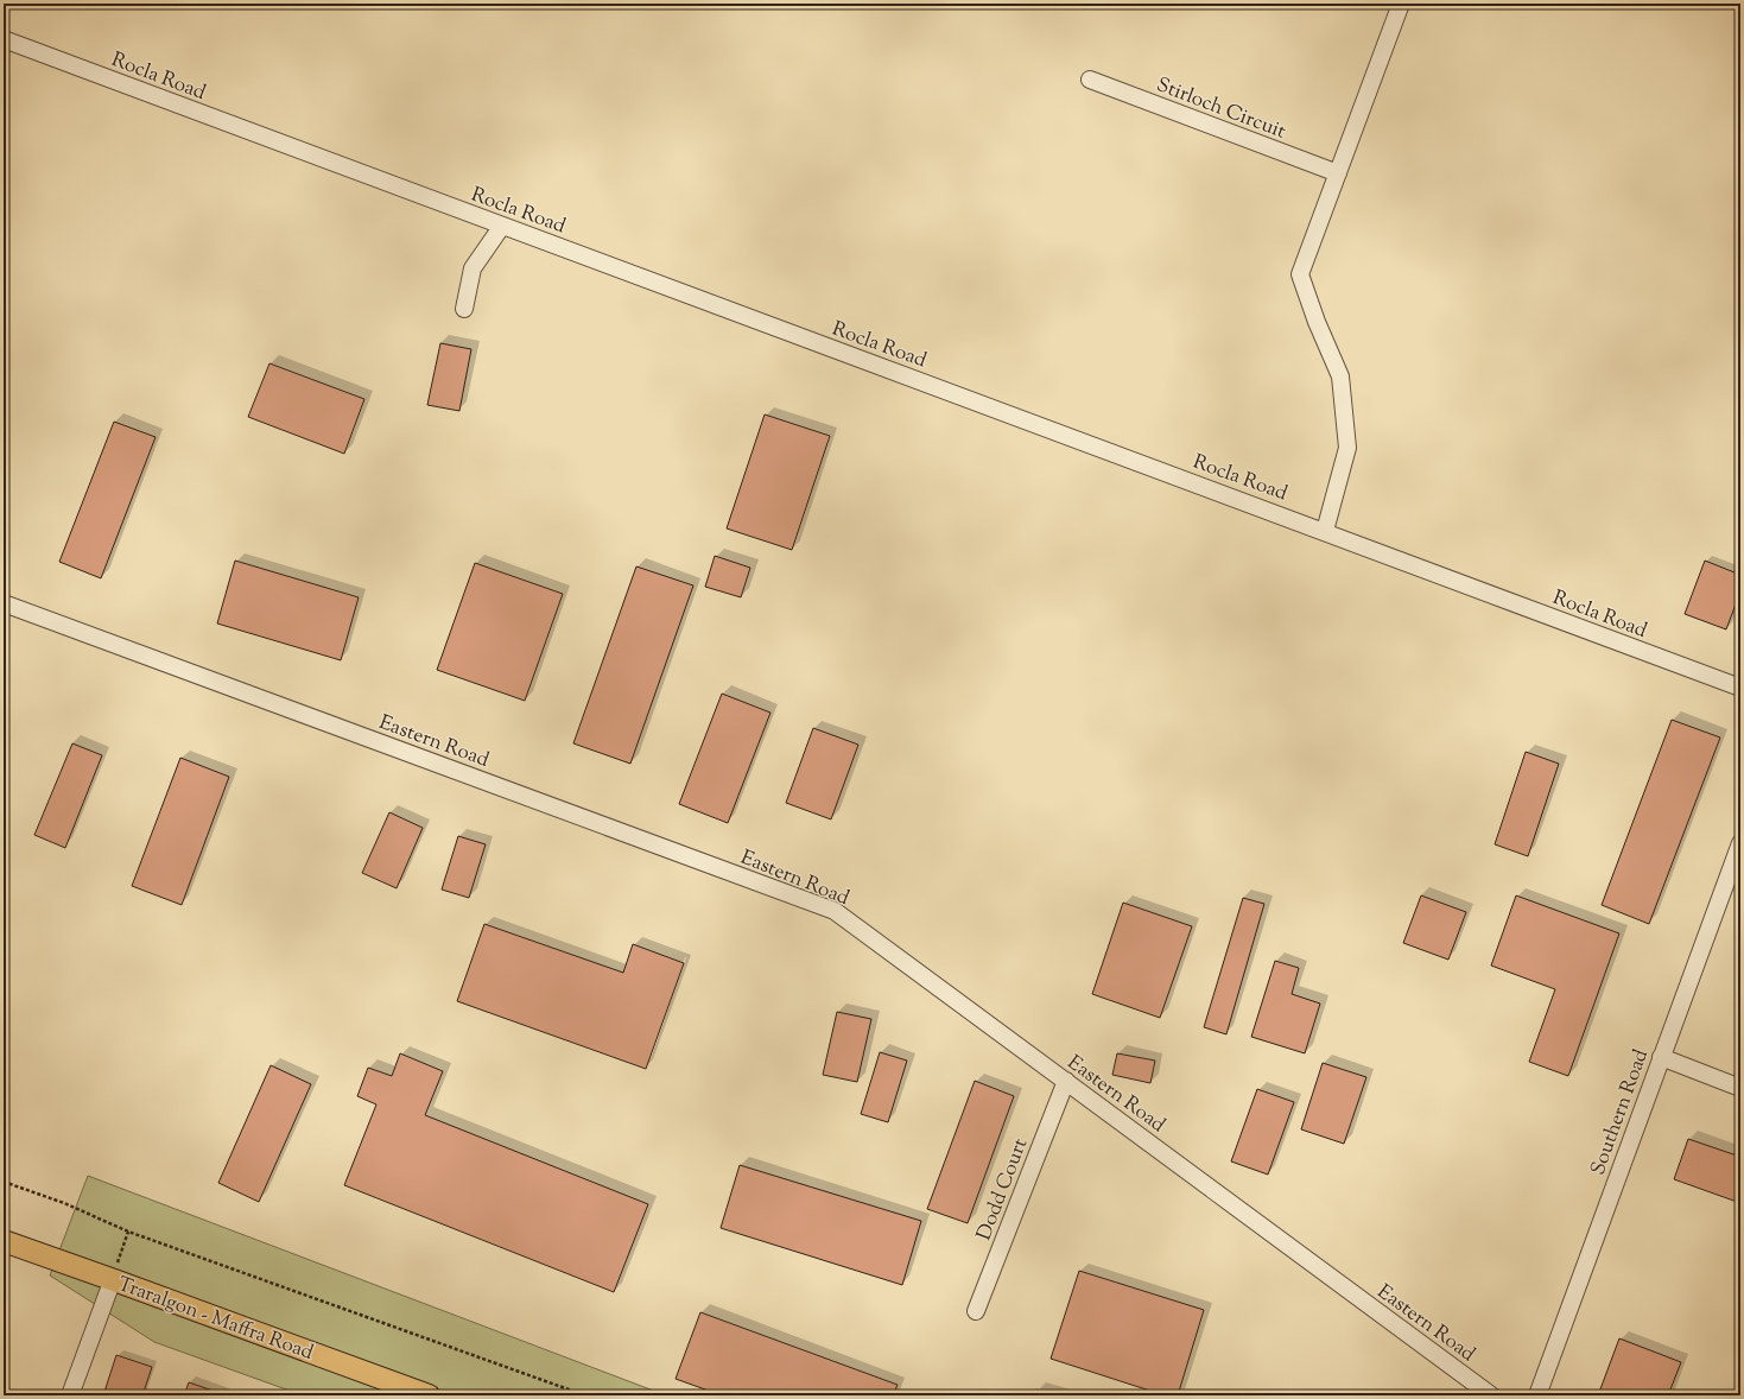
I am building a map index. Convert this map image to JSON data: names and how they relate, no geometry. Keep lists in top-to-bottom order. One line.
{"streets":{"main road":["Traralgon - Maffra Road"],"street":["Rocla Road","Stirloch Circuit","Eastern Road","Southern Road","Dodd Court"]},"crossings":[["Eastern Road","Dodd Court"]]}
